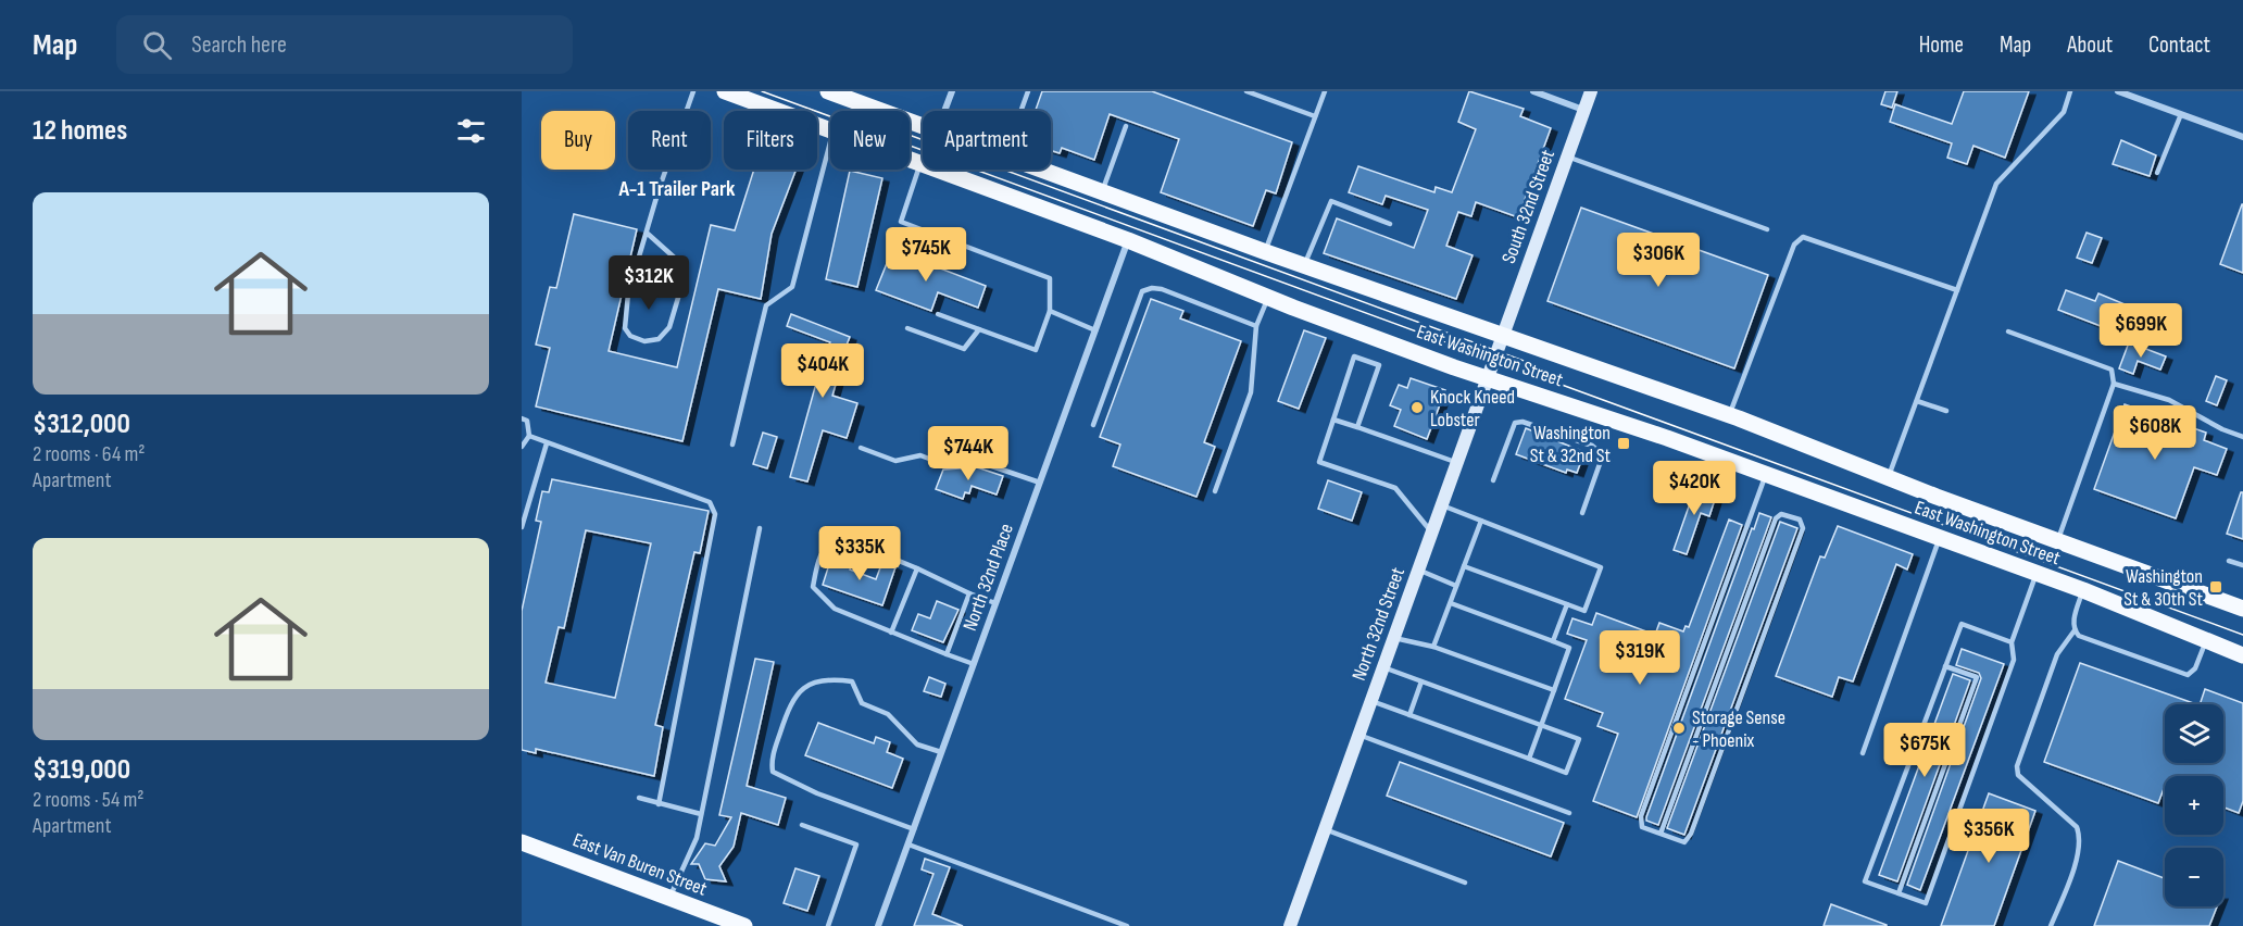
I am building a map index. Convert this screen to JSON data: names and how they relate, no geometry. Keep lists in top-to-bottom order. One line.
{"streets":{"main road":["South 32nd Street","East Washington Street","North 32nd Street","East Van Buren Street"],"street":["North 32nd Place"]},"crossings":[["South 32nd Street","East Washington Street"],["South 32nd Street","North 32nd Street"],["East Washington Street","North 32nd Place"],["East Washington Street","North 32nd Street"]],"districts":["A-1 Trailer Park"],"places":{"other":["Knock Kneed Lobster","Storage Sense - Phoenix"],"transit":["Washington St & 32nd St","Washington St & 30th St"]},"page":{"header":"Map","search":"Search here","nav":["Home","Map","About","Contact"],"heading":"12 homes","chip":["Buy","Rent","Filters","New","Apartment"],"list":[{"name":"$312,000","note":"2 rooms · 64 m² · Apartment"},{"name":"$319,000","note":"2 rooms · 54 m² · Apartment"}],"price":["$745K","$306K","$312K","$699K","$404K","$608K","$744K","$420K","$335K","$319K","$675K","$356K"],"map_buttons":["+","−"]}}
